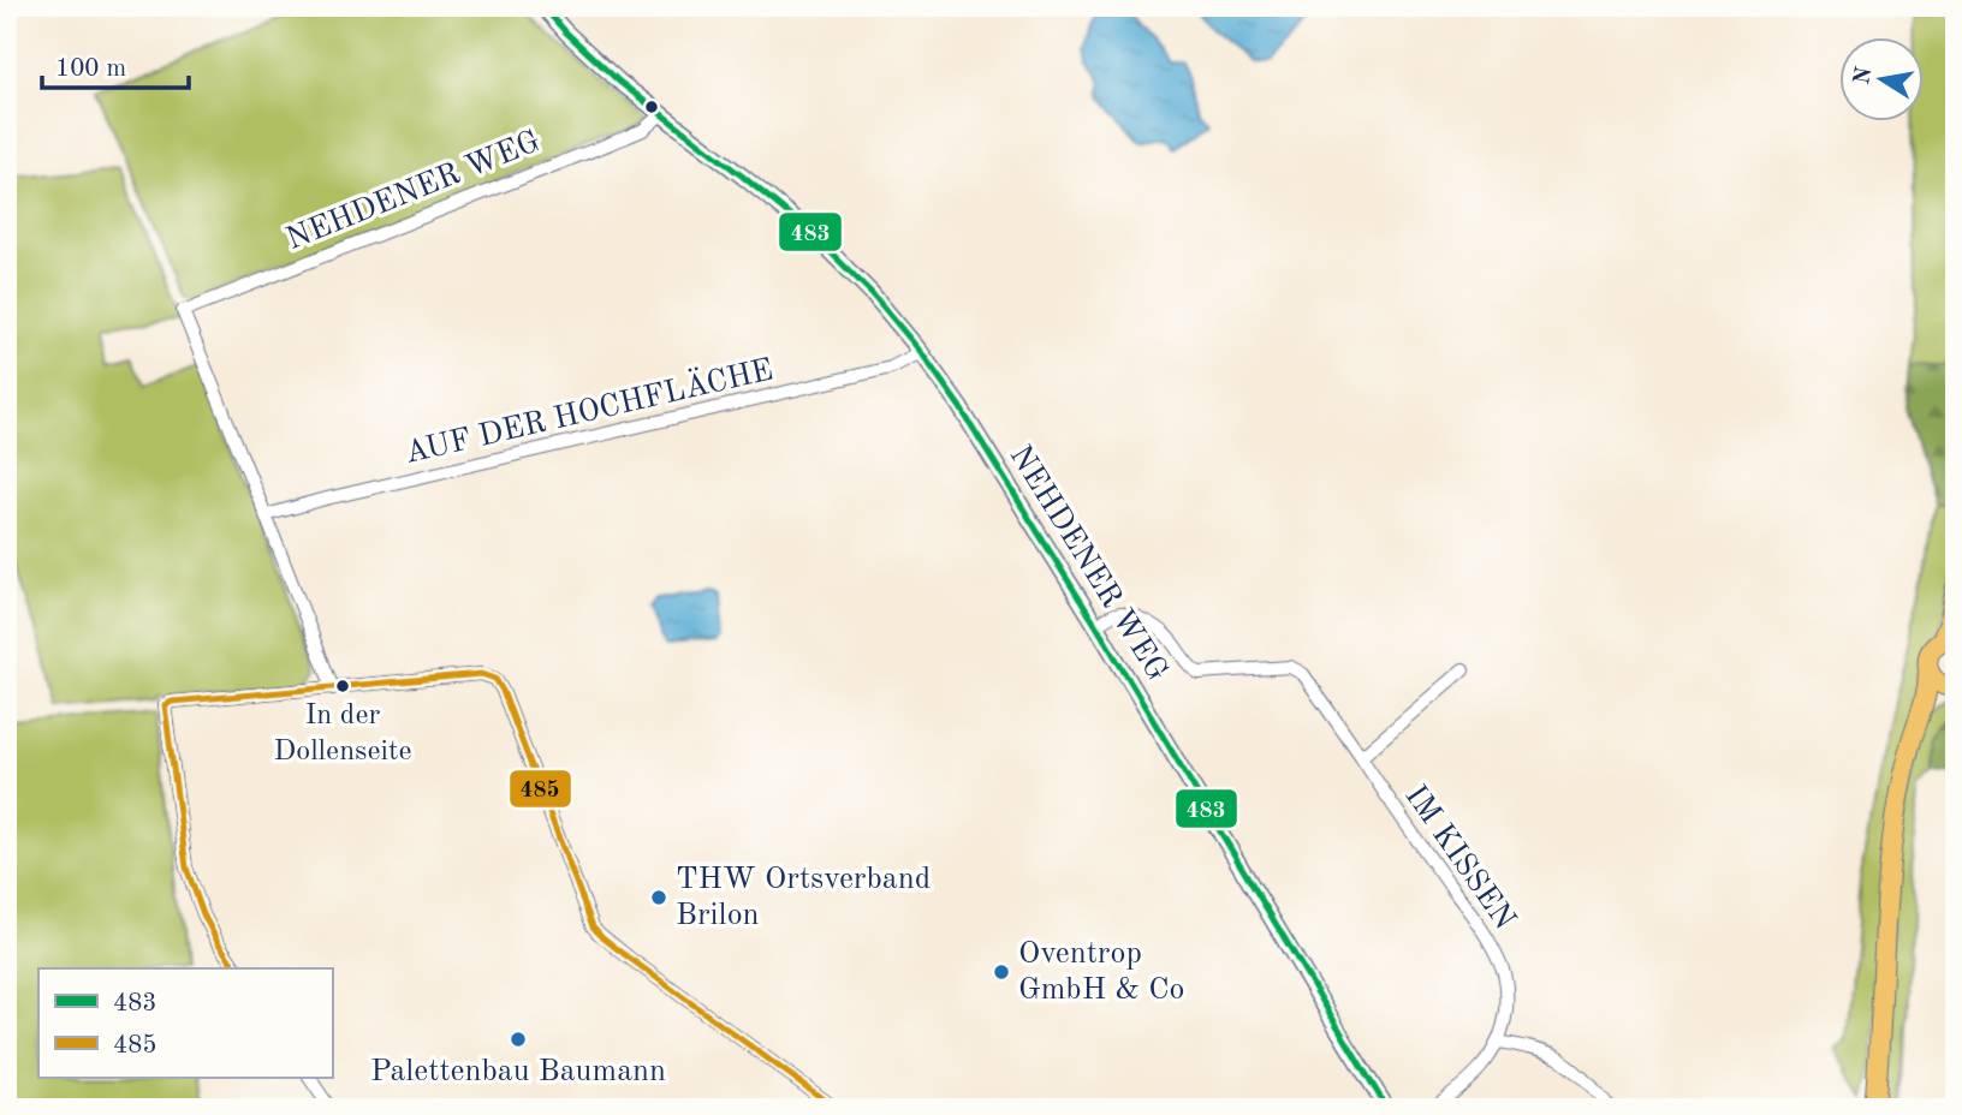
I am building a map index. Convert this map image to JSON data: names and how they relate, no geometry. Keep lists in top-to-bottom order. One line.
{"streets":{"street":["NEHDENER WEG","AUF DER HOCHFLÄCHE","IM KISSEN"]},"crossings":[["NEHDENER WEG","AUF DER HOCHFLÄCHE"],["NEHDENER WEG","IM KISSEN"]],"places":["In der Dollenseite","THW Ortsverband Brilon","Oventrop GmbH & Co","Palettenbau Baumann"],"lines":["transit line 483","transit line 485"],"legend":["483","485"],"scale_bar":"100 m","north":"left"}
